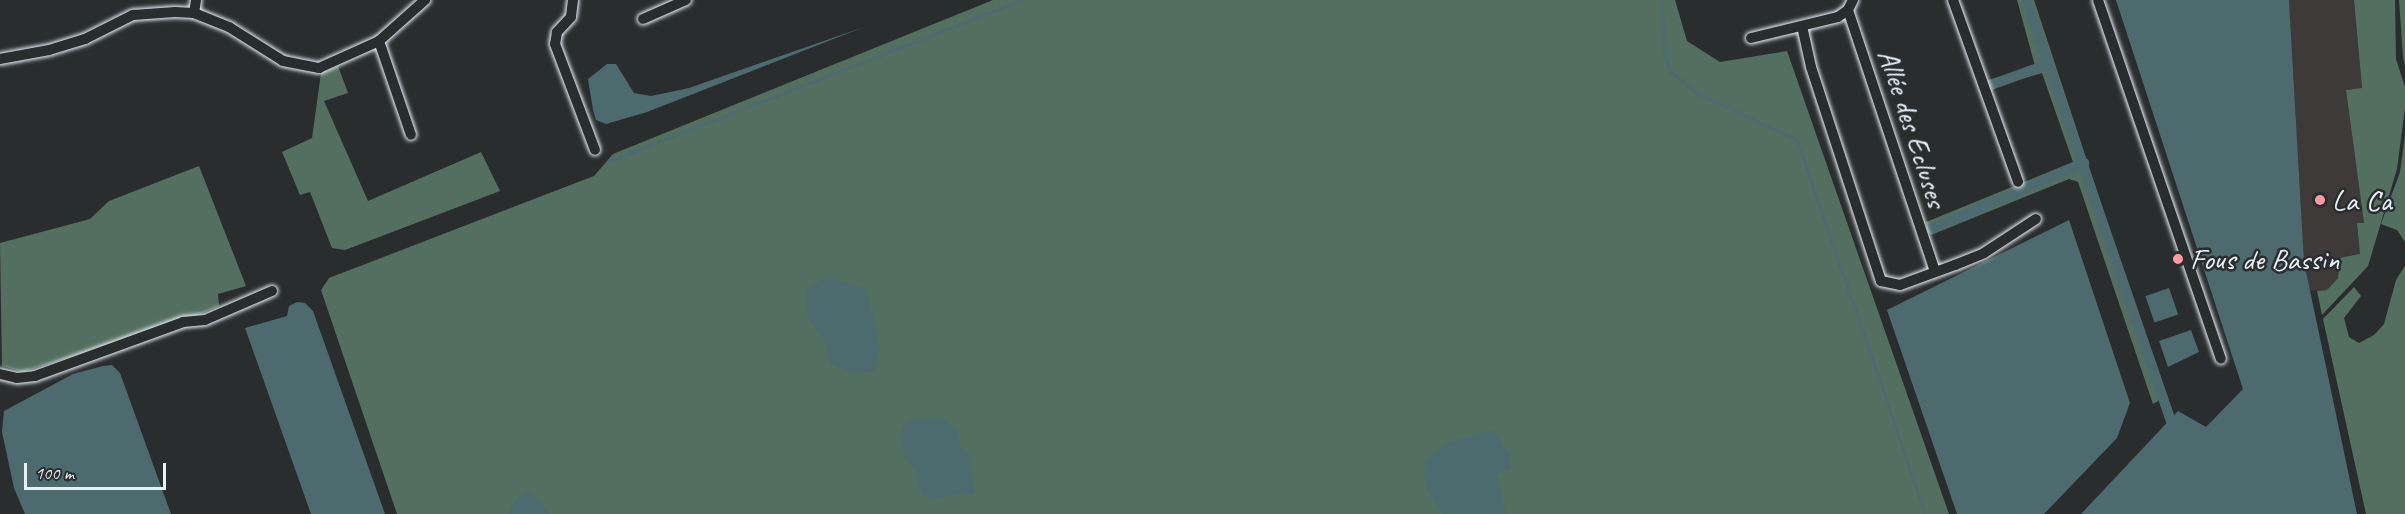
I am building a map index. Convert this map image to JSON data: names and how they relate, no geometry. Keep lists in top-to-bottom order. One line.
{"streets":{"street":["Allée des Ecluses"]},"places":["La Ca","Fous de Bassin"],"scale_bar":"100 m"}
